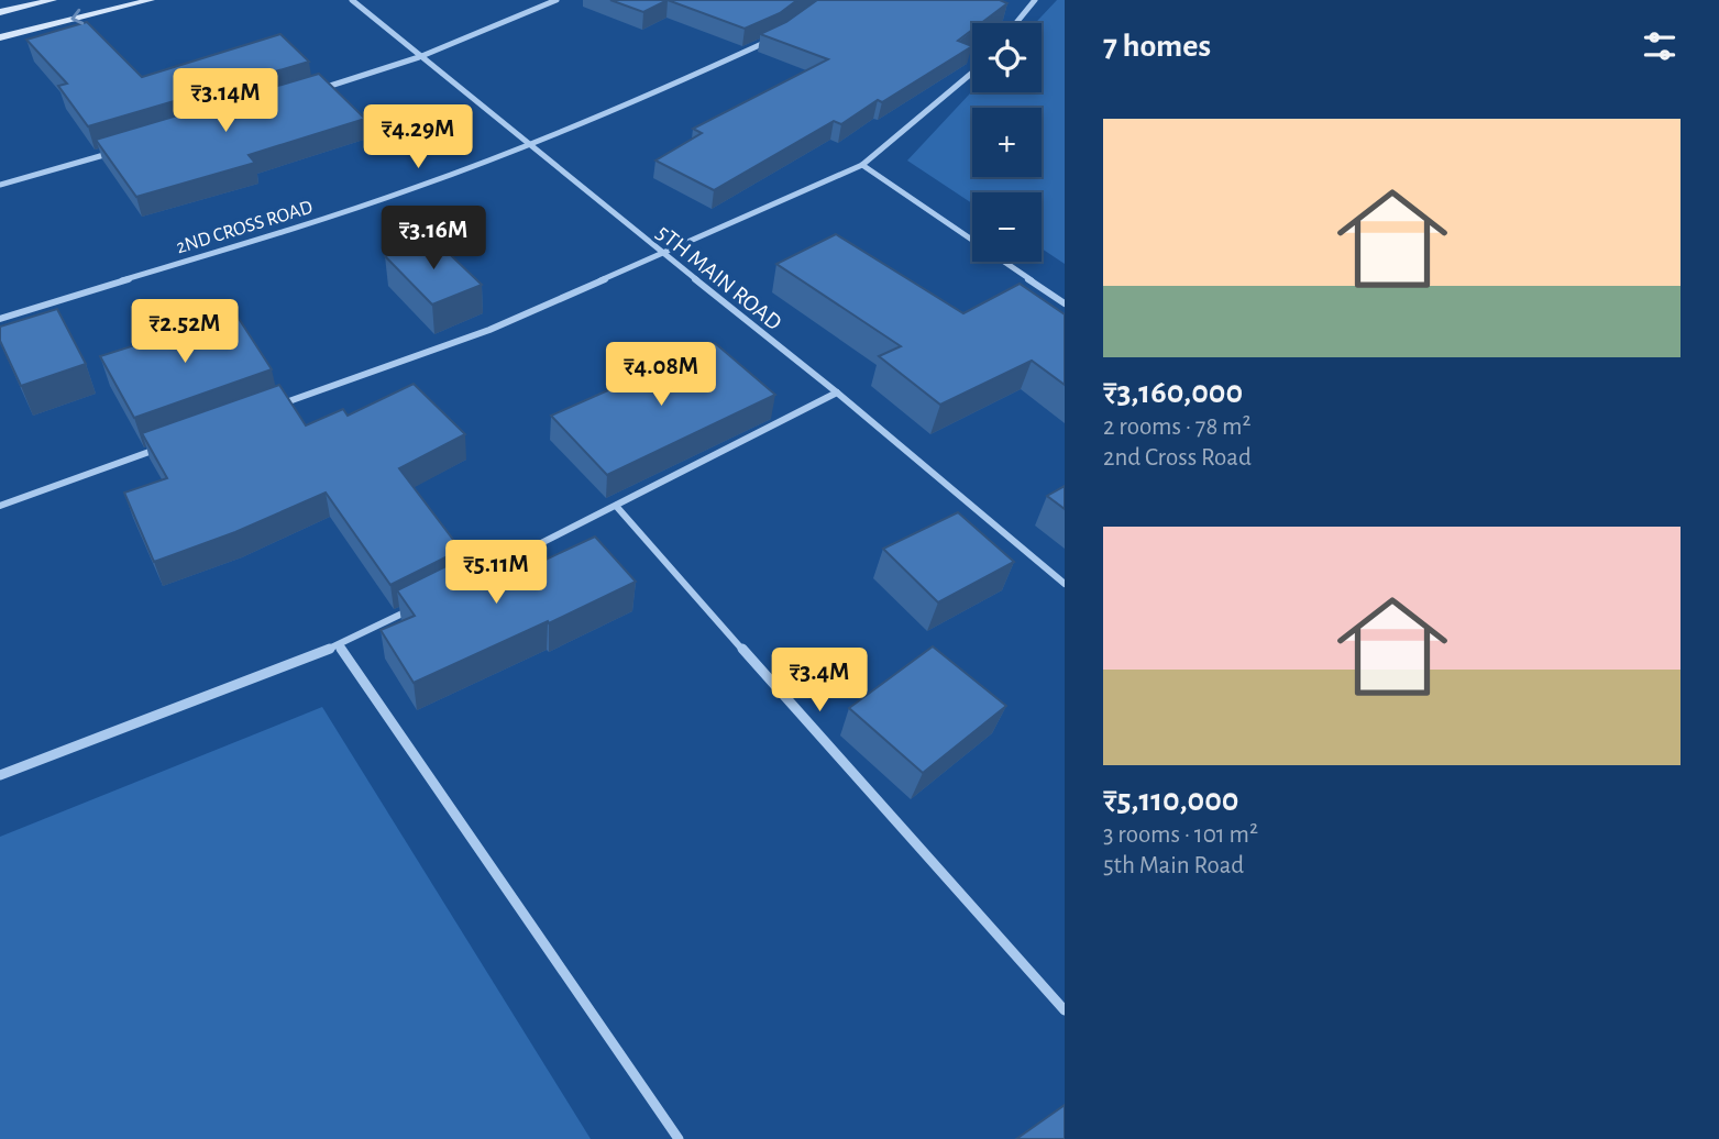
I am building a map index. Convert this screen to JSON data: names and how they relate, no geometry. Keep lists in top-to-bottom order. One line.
{"streets":{"street":["2ND CROSS ROAD","5TH MAIN ROAD"]},"crossings":[["2ND CROSS ROAD","5TH MAIN ROAD"]],"page":{"heading":"7 homes","map_buttons":["+","−"],"price":["₹3.14M","₹4.29M","₹3.16M","₹2.52M","₹4.08M","₹5.11M","₹3.4M"],"list":[{"name":"₹3,160,000","note":"2 rooms · 78 m² · 2nd Cross Road"},{"name":"₹5,110,000","note":"3 rooms · 101 m² · 5th Main Road"}]}}
